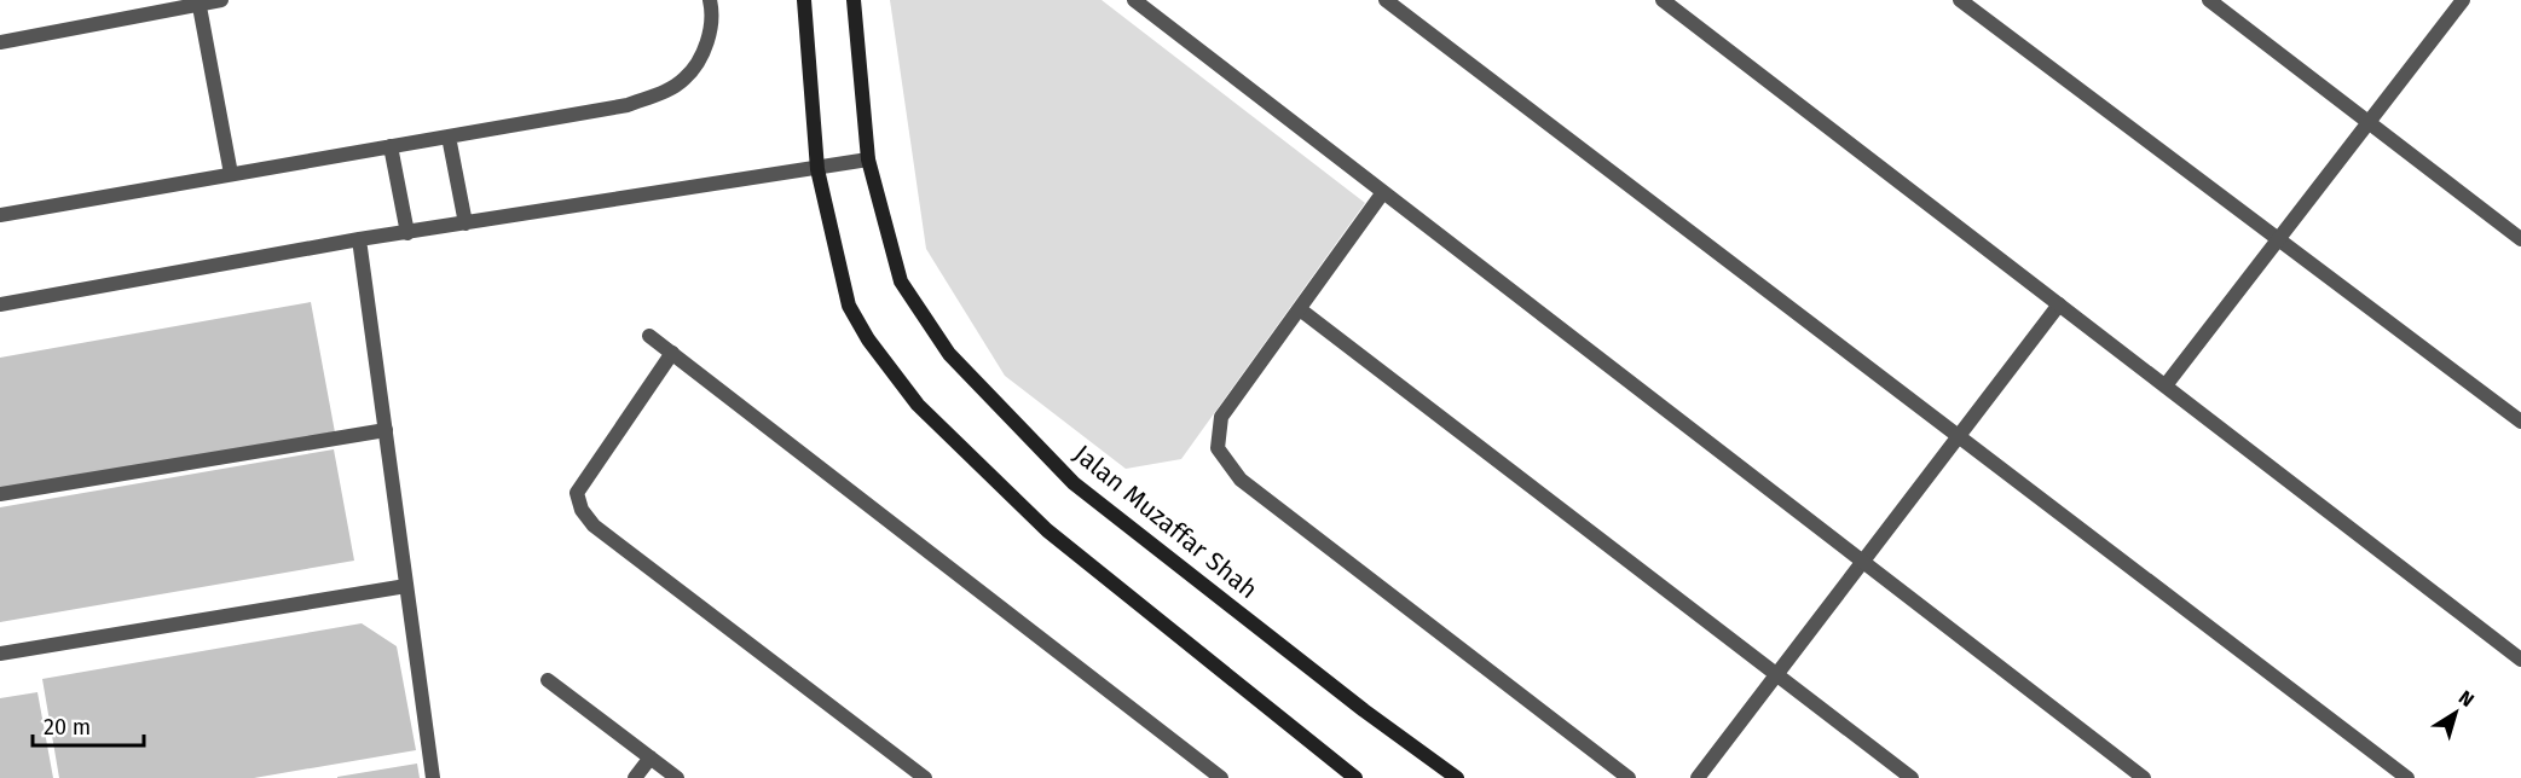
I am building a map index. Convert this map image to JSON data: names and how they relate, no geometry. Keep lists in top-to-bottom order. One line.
{"streets":{"main road":["Jalan Muzaffar Shah"]},"scale_bar":"20 m","north":"top right"}
